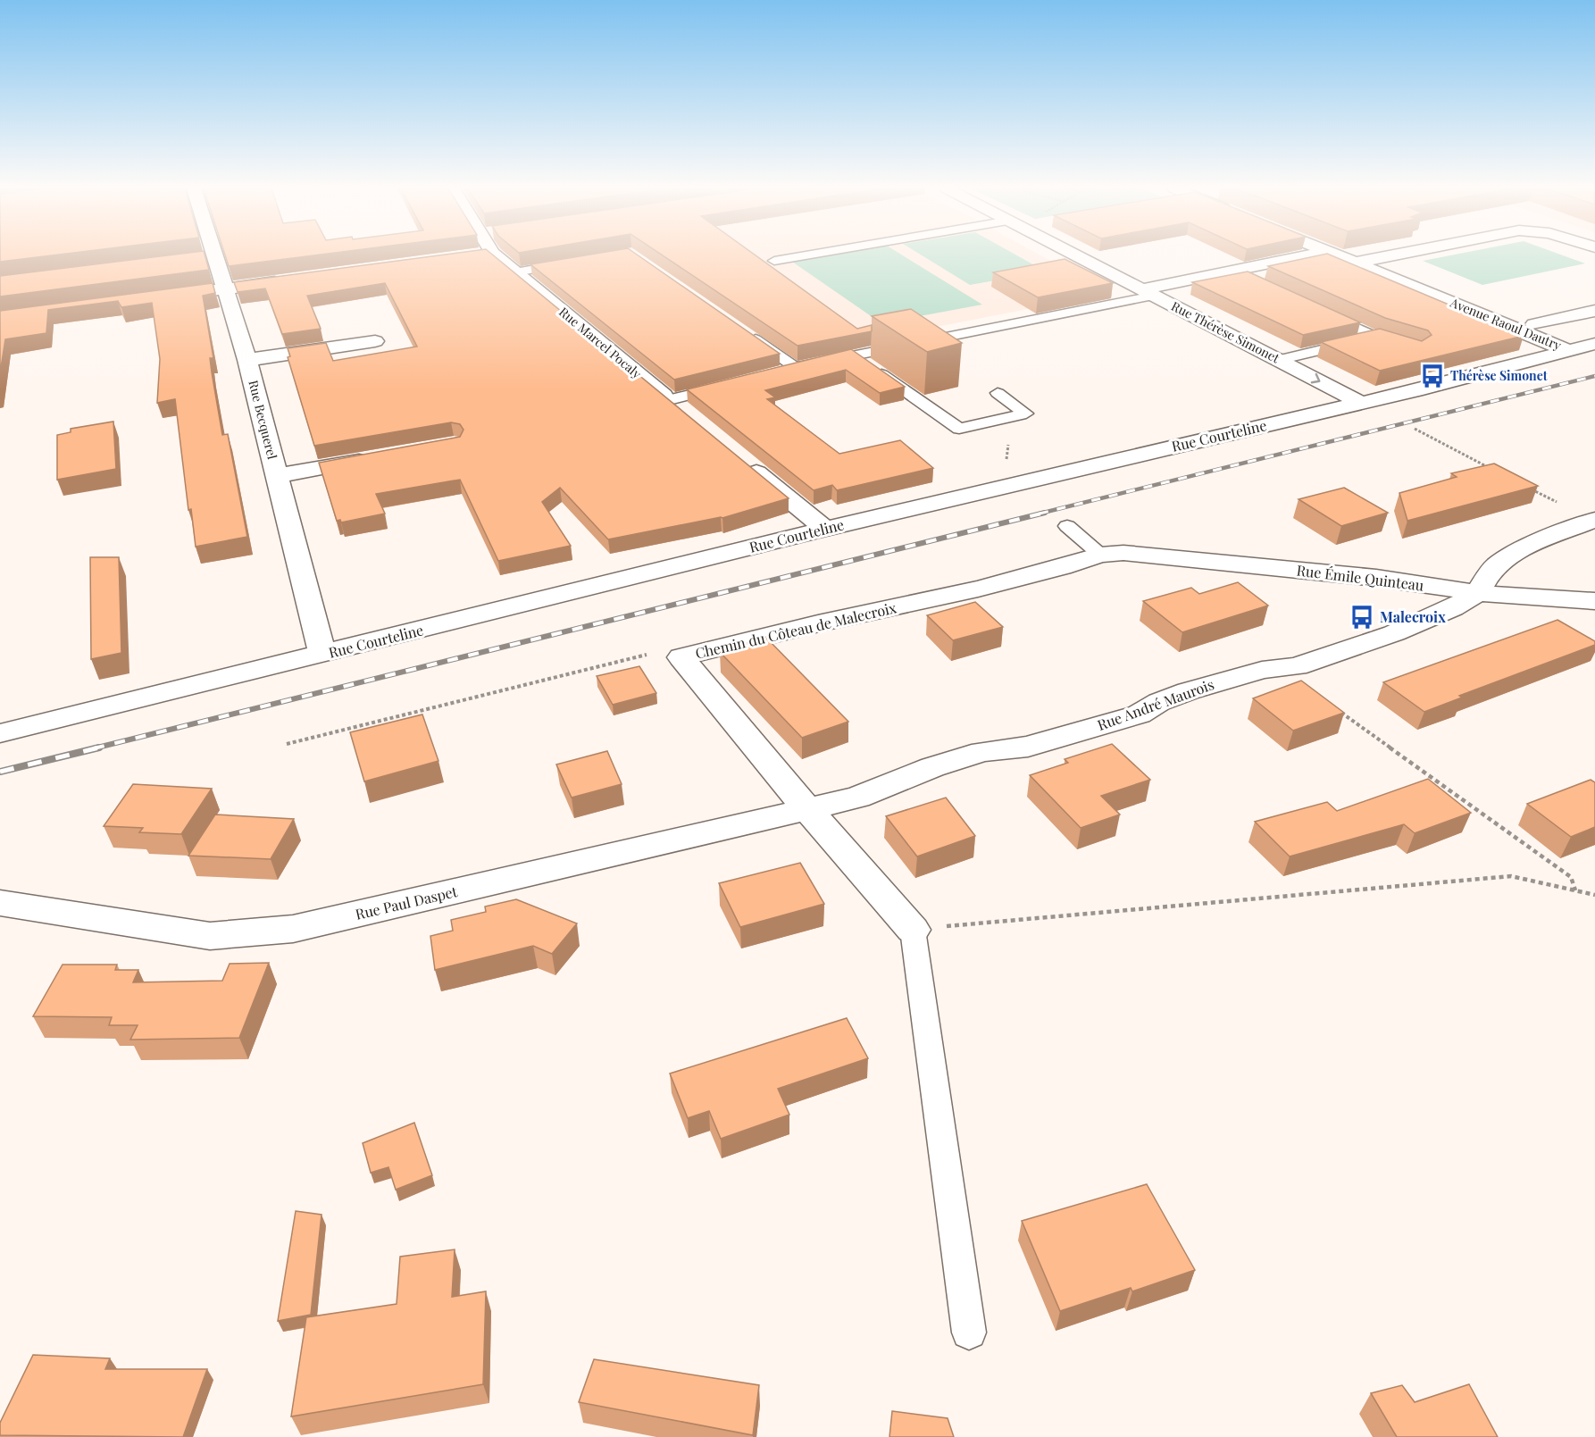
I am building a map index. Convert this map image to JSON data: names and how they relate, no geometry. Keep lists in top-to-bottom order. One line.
{"streets":{"street":["Avenue Raoul Dautry","Rue Thérèse Simonet","Rue Marcel Pocaly","Rue Becquerel","Rue Courteline","Rue Émile Quinteau","Chemin du Côteau de Malecroix","Rue André Maurois","Rue Paul Daspet"]},"crossings":[["Avenue Raoul Dautry","Rue Courteline"],["Rue Thérèse Simonet","Rue Courteline"],["Rue Becquerel","Rue Courteline"],["Rue Émile Quinteau","Chemin du Côteau de Malecroix"],["Rue Émile Quinteau","Rue André Maurois"],["Chemin du Côteau de Malecroix","Rue André Maurois"],["Chemin du Côteau de Malecroix","Rue Paul Daspet"],["Rue André Maurois","Rue Paul Daspet"]],"places":{"bus stop":["Thérèse Simonet","Malecroix"]}}
